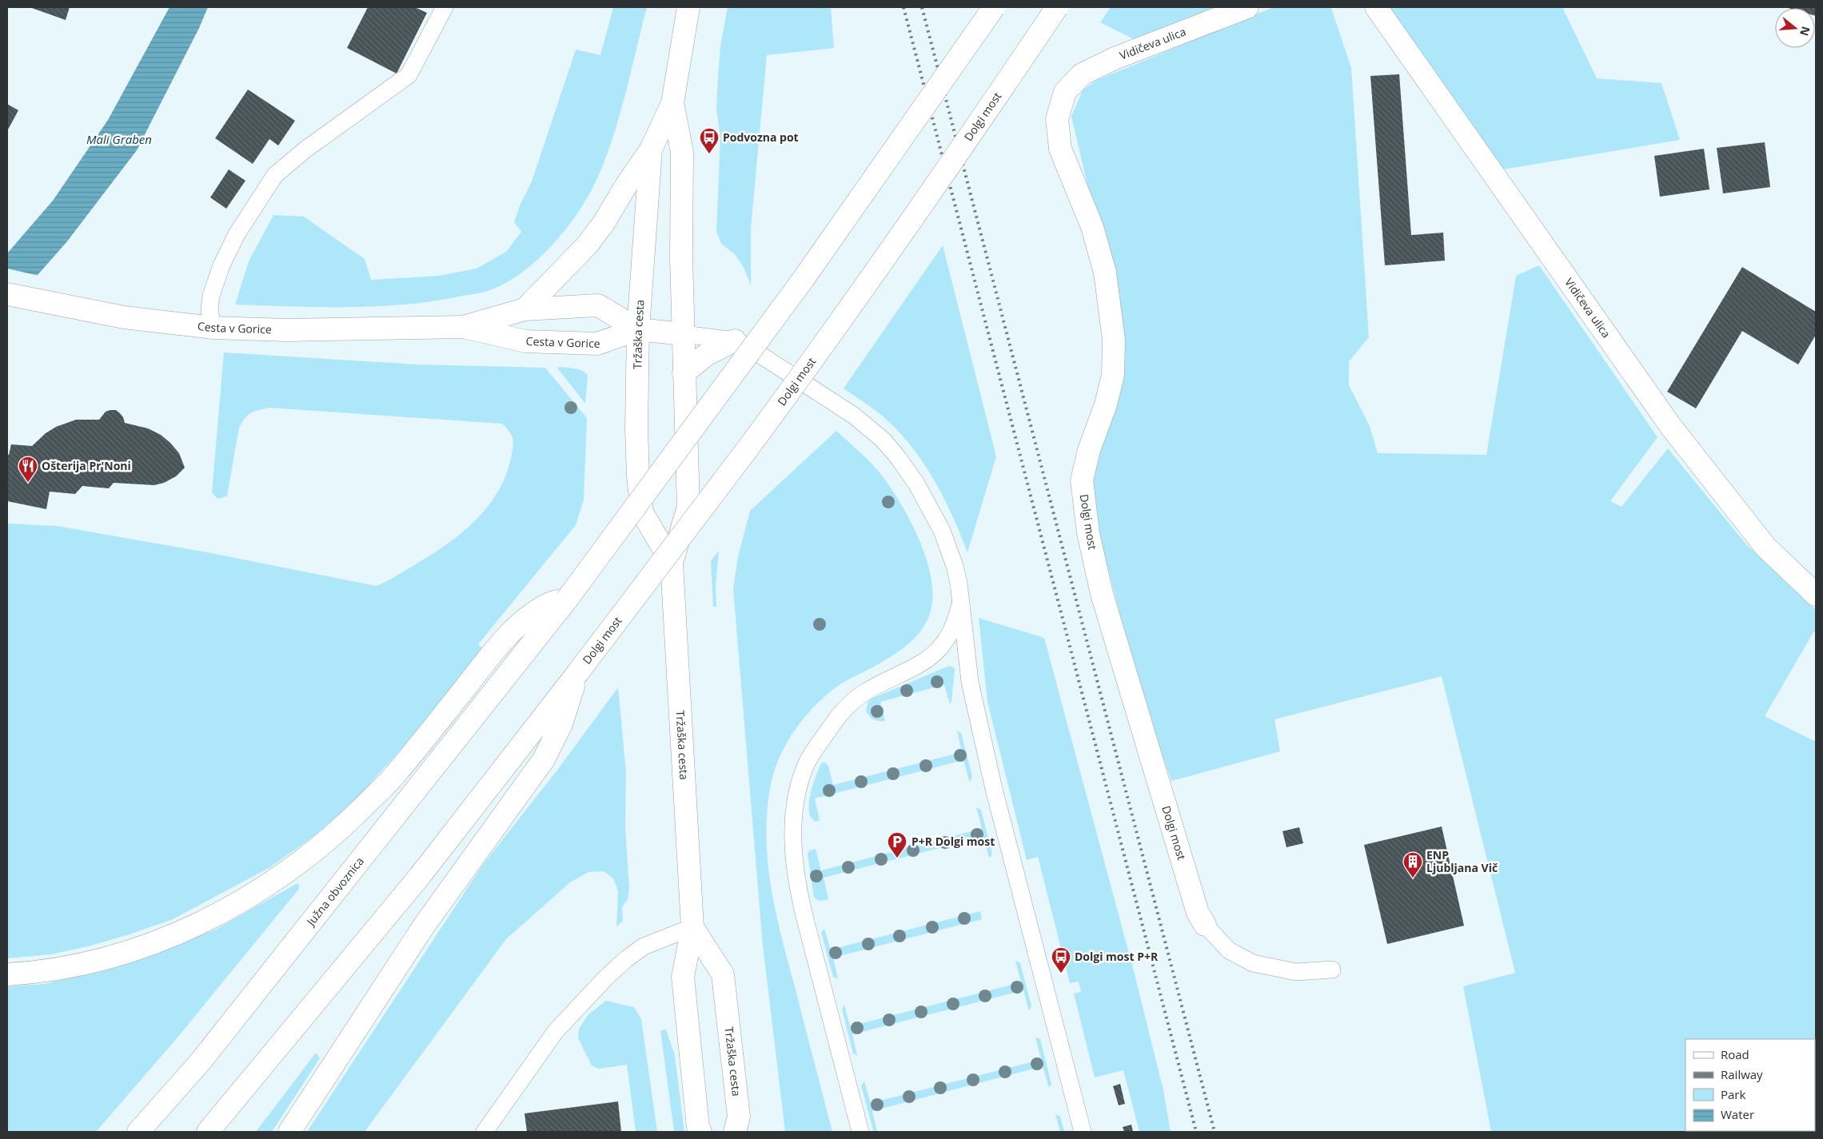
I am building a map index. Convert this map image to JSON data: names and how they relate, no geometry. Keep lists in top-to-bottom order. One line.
{"streets":{"main road":["Vidičeva ulica","Dolgi most","Cesta v Gorice","Tržaška cesta","Južna obvoznica"]},"crossings":[["Vidičeva ulica","Dolgi most"],["Cesta v Gorice","Tržaška cesta"]],"water":["Mali Graben"],"places":{"bus stop":["Podvozna pot","Dolgi most P+R"],"restaurant":["Ošterija Pr'Noni"],"parking":["P+R Dolgi most"],"building":["ENP Ljubljana Vič"]},"legend":["Road","Railway","Park","Water"],"north":"right"}
